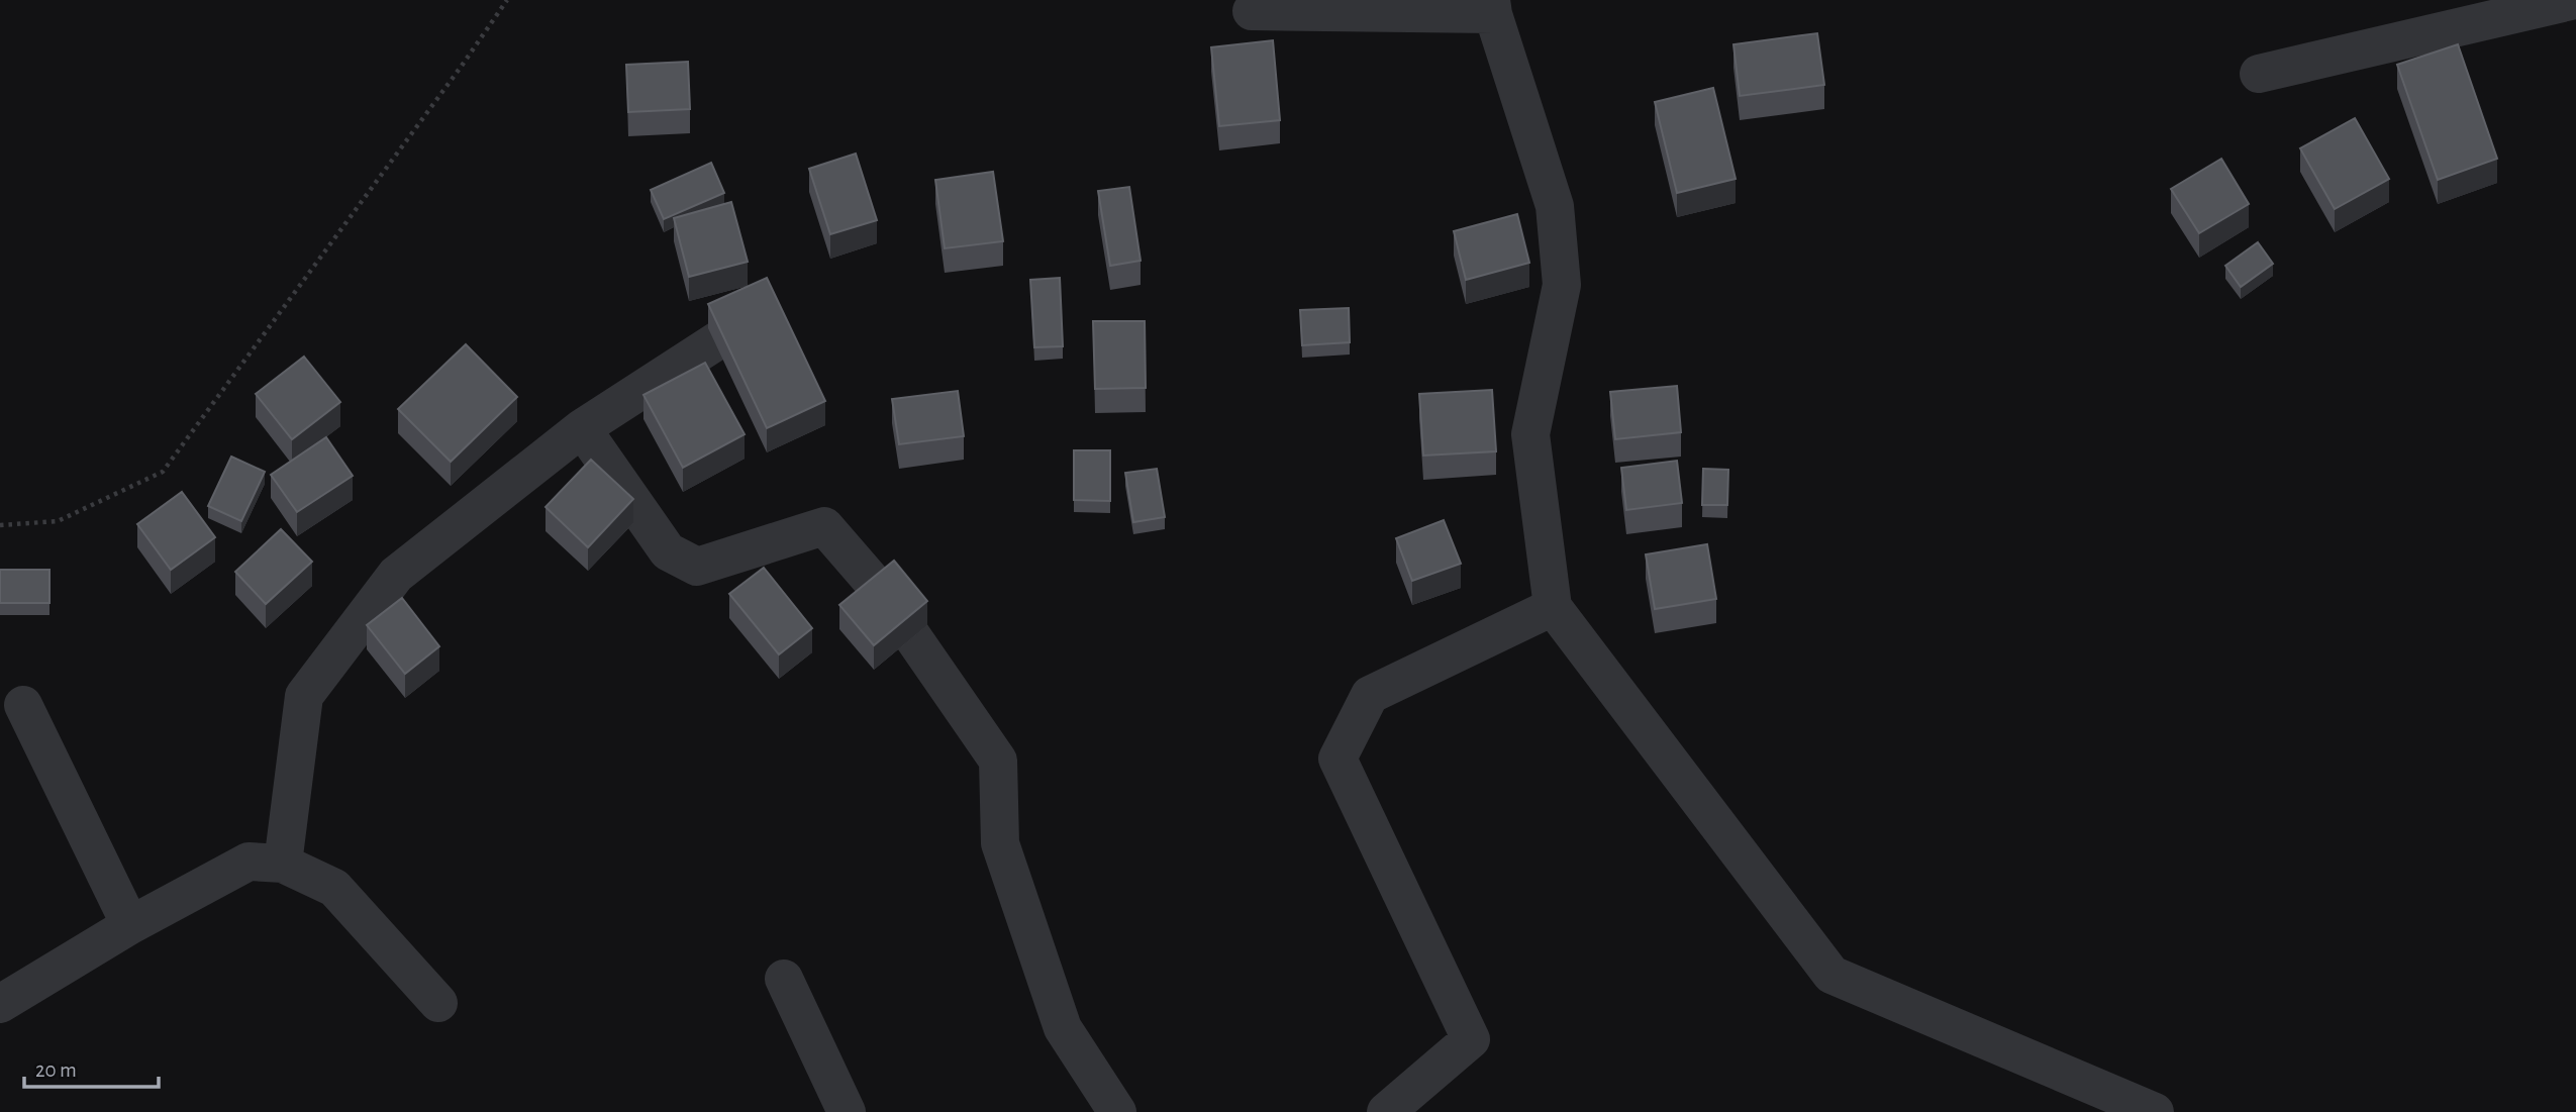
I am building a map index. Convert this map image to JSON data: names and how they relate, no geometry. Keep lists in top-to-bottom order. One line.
{"scale_bar":"20 m"}
